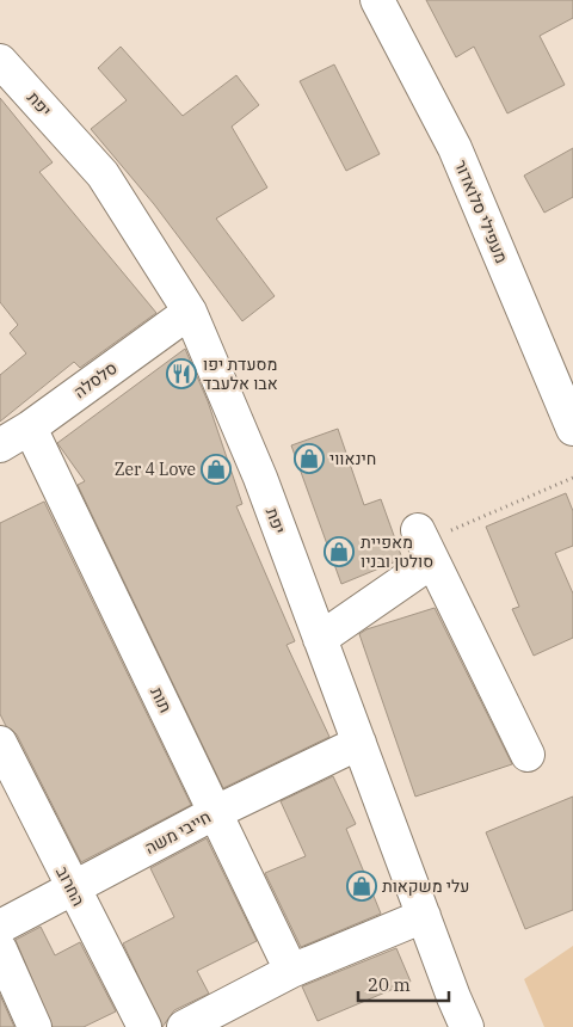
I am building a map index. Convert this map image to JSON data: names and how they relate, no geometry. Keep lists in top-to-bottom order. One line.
{"streets":{"street":["יפת","מעפילי סלואדור","סלסלה","תות","חייבי משה","החרוב"]},"crossings":[["יפת","סלסלה"],["יפת","חייבי משה"],["סלסלה","תות"],["תות","חייבי משה"],["חייבי משה","החרוב"]],"places":{"restaurant":["מסעדת יפו אבו אלעבד"],"shop":["חינאווי","Zer 4 Love","מאפיית סולטן ובניו","עלי משקאות"]},"scale_bar":"20 m"}
